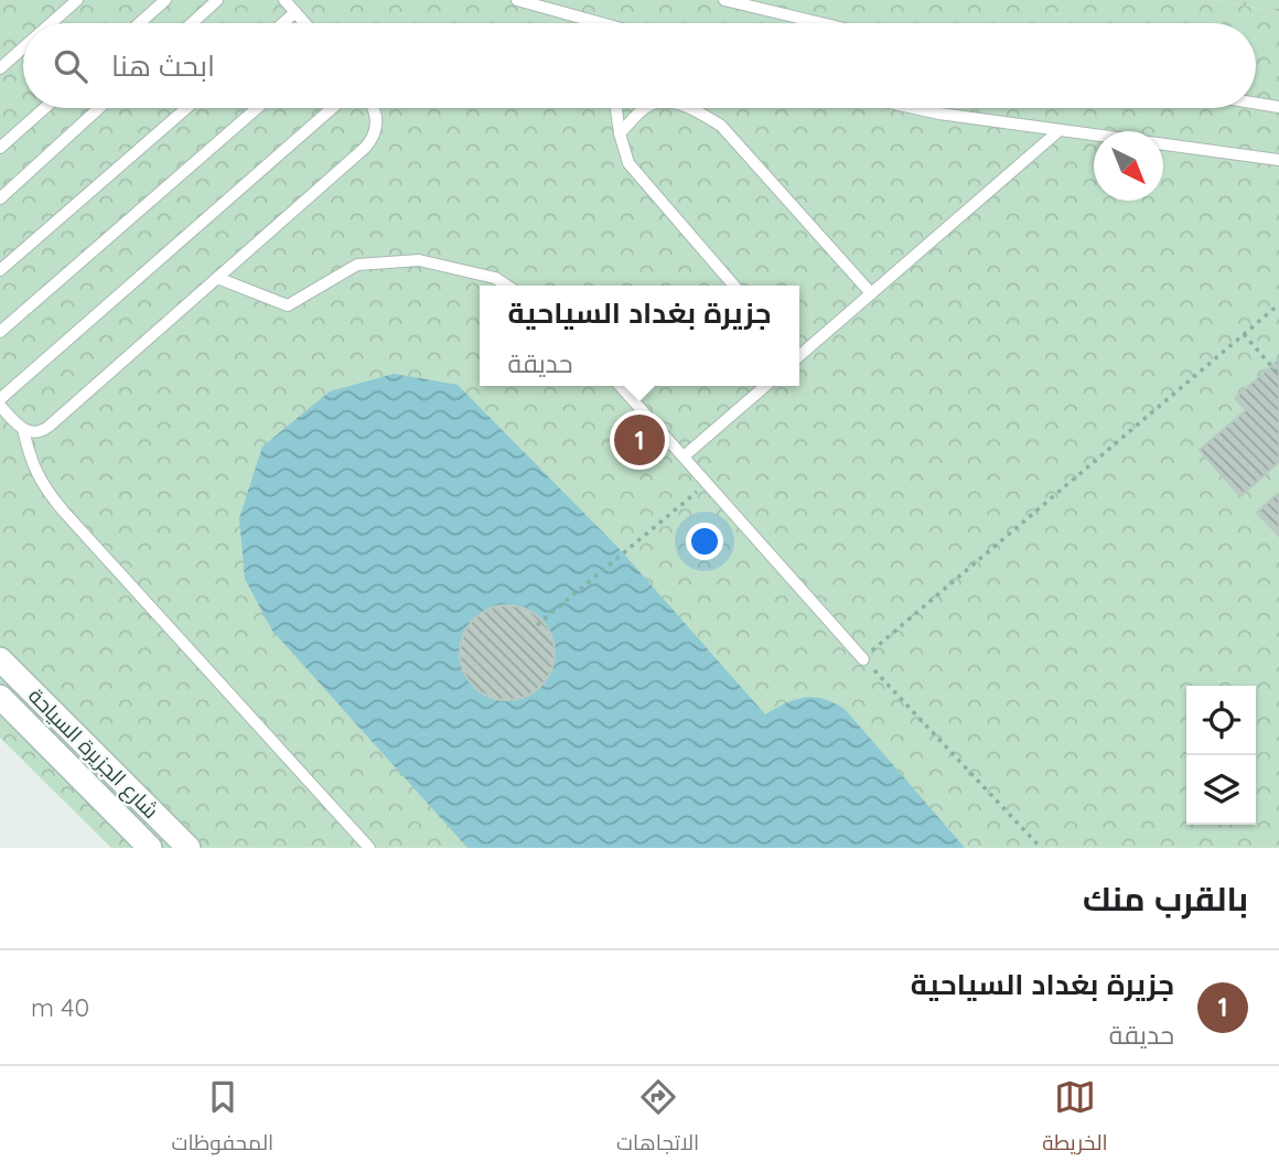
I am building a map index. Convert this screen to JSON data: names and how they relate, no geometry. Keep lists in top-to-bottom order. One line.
{"streets":{"main road":["شارع الجزيرة السياحة"]},"north":"bottom right","page":{"search":"ابحث هنا","popup":["جزيرة بغداد السياحية","حديقة"],"pins":"1","heading":"بالقرب منك","list":[{"mark":"1","name":"جزيرة بغداد السياحية","note":"حديقة","value":"40 m"}],"nav":["الخريطة","الاتجاهات","المحفوظات"]}}
